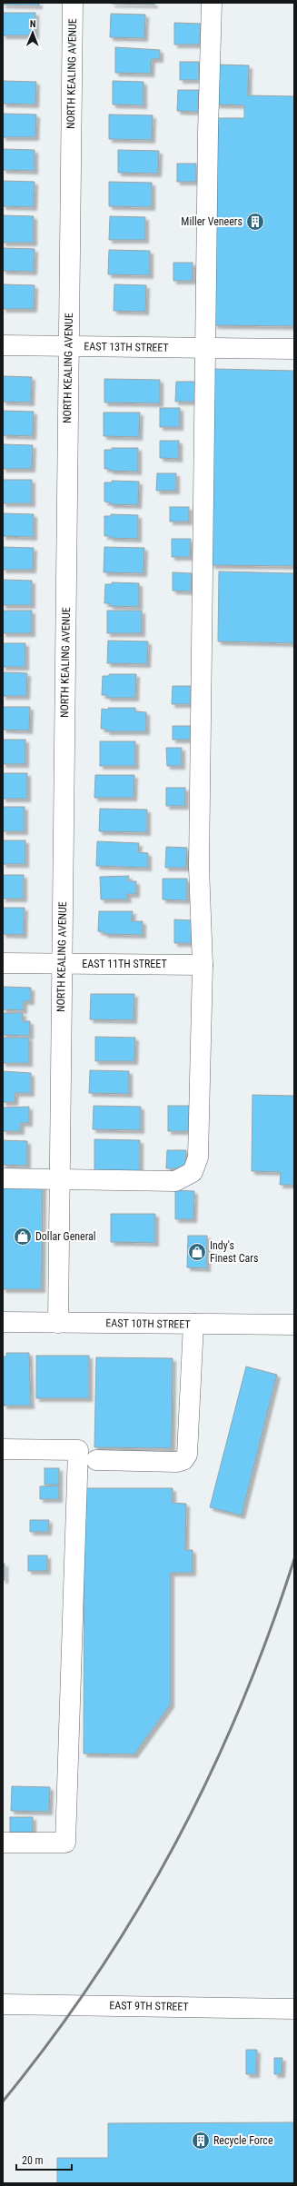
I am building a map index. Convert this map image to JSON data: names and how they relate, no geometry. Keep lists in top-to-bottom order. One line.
{"streets":{"street":["NORTH KEALING AVENUE","EAST 13TH STREET","EAST 11TH STREET","EAST 10TH STREET","EAST 9TH STREET"]},"crossings":[["NORTH KEALING AVENUE","EAST 13TH STREET"],["NORTH KEALING AVENUE","EAST 11TH STREET"],["NORTH KEALING AVENUE","EAST 10TH STREET"]],"places":{"building":["Miller Veneers","Recycle Force"],"shop":["Dollar General","Indy's Finest Cars"]},"scale_bar":"20 m","north":"top"}
